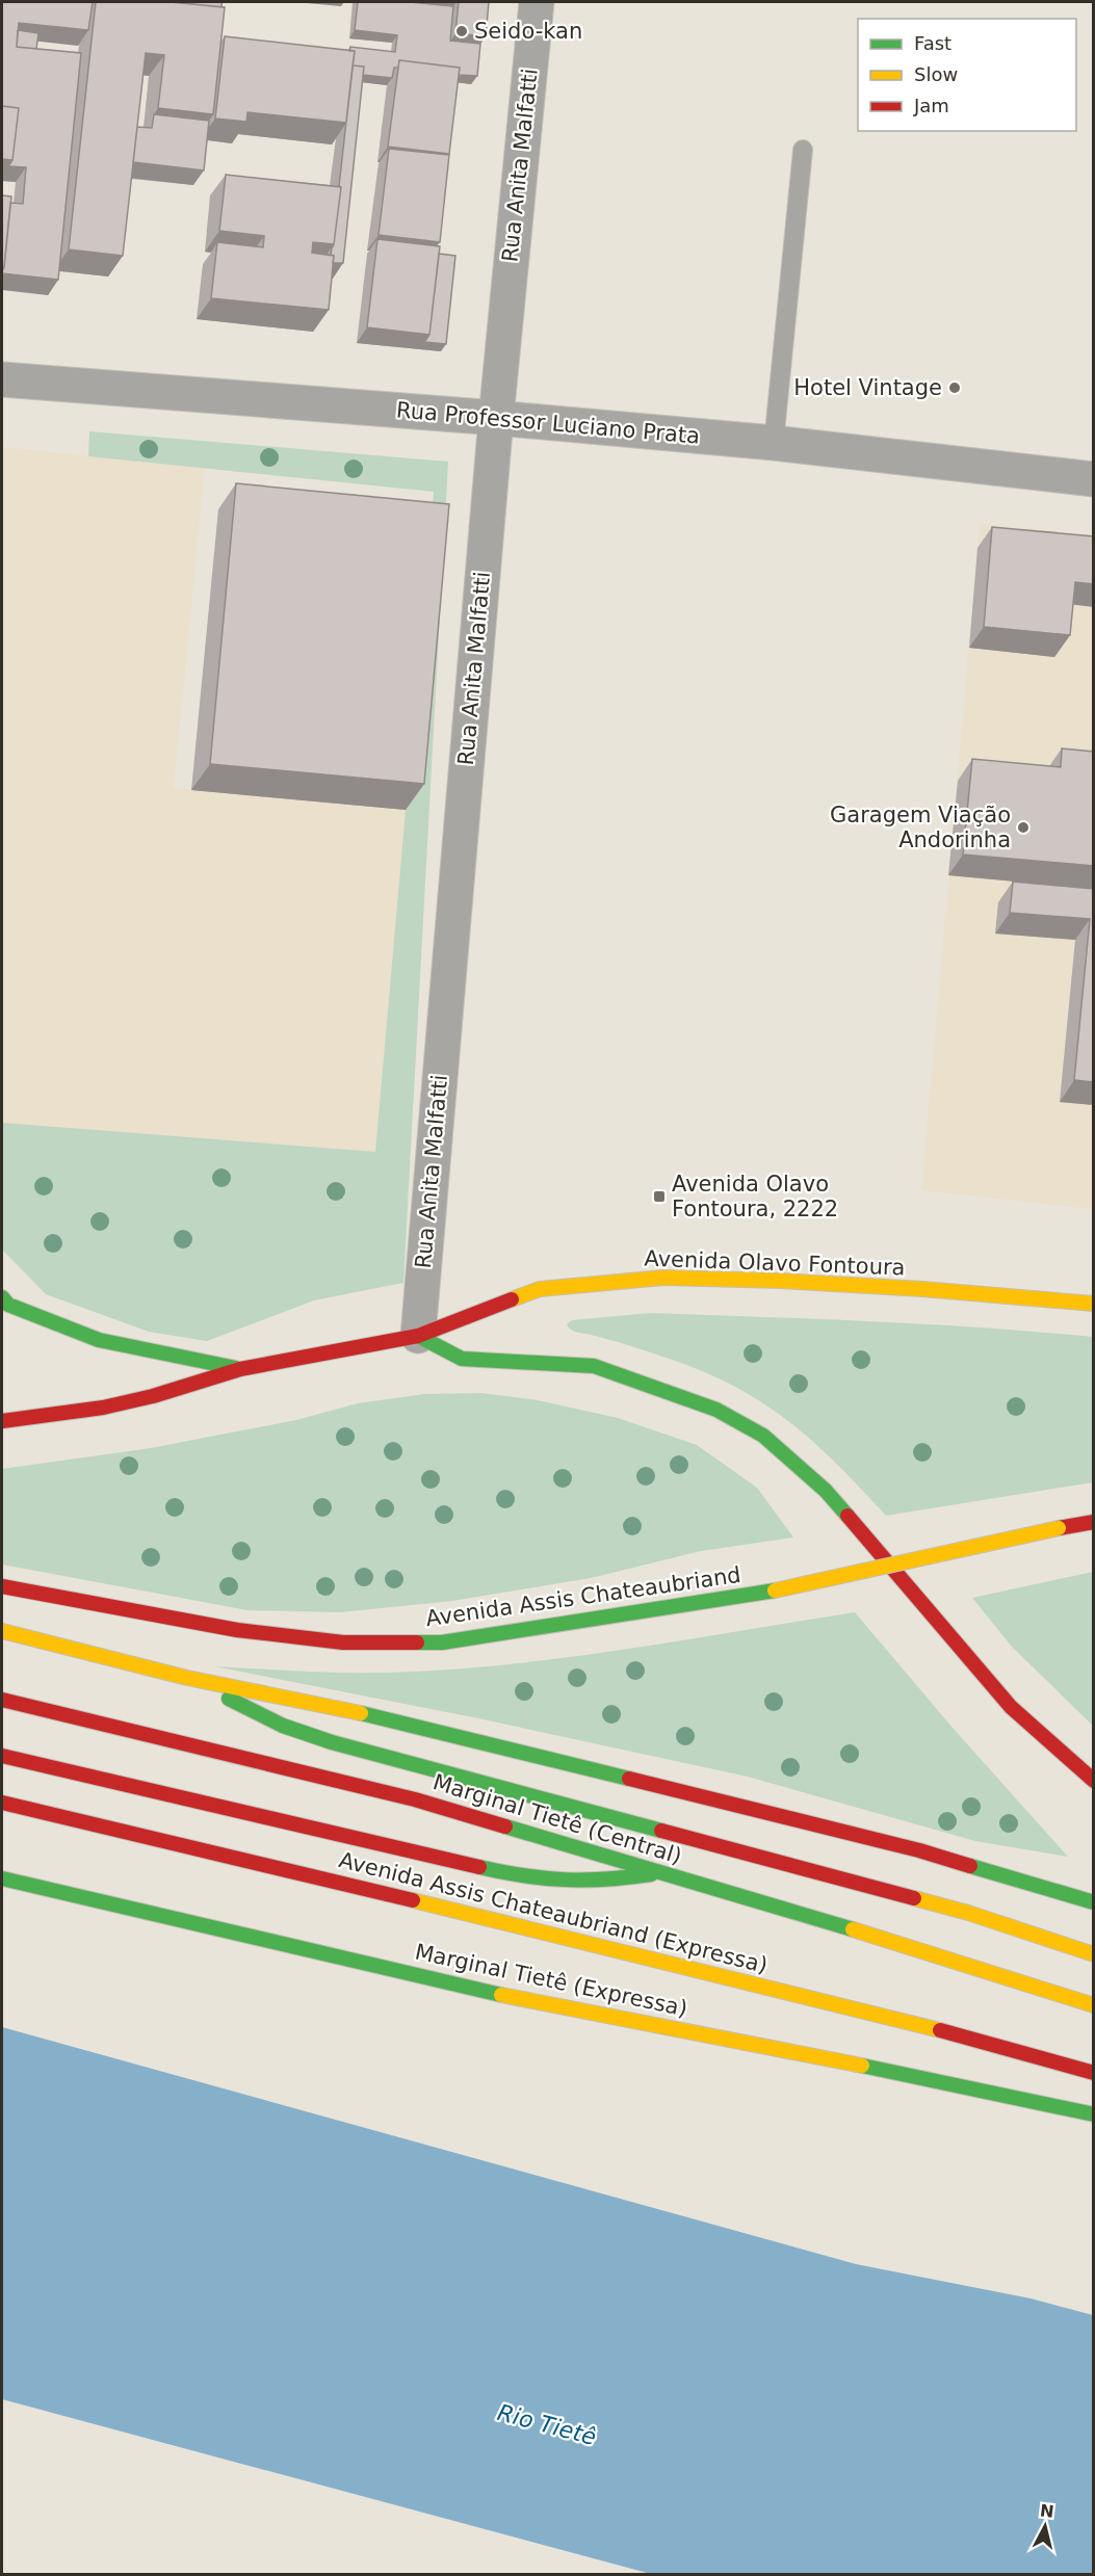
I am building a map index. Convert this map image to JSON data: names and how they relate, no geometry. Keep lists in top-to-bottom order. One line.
{"streets":{"main road":["Avenida Olavo Fontoura","Avenida Assis Chateaubriand","Marginal Tietê (Central)","Avenida Assis Chateaubriand (Expressa)","Marginal Tietê (Expressa)"],"street":["Rua Anita Malfatti","Rua Professor Luciano Prata"]},"crossings":[["Rua Anita Malfatti","Rua Professor Luciano Prata"],["Rua Anita Malfatti","Avenida Olavo Fontoura"]],"water":["Rio Tietê"],"places":{"other":["Seido-kan","Hotel Vintage","Garagem Viação Andorinha"],"transit":["Avenida Olavo Fontoura, 2222"]},"legend":["Fast","Slow","Jam"],"north":"top"}
